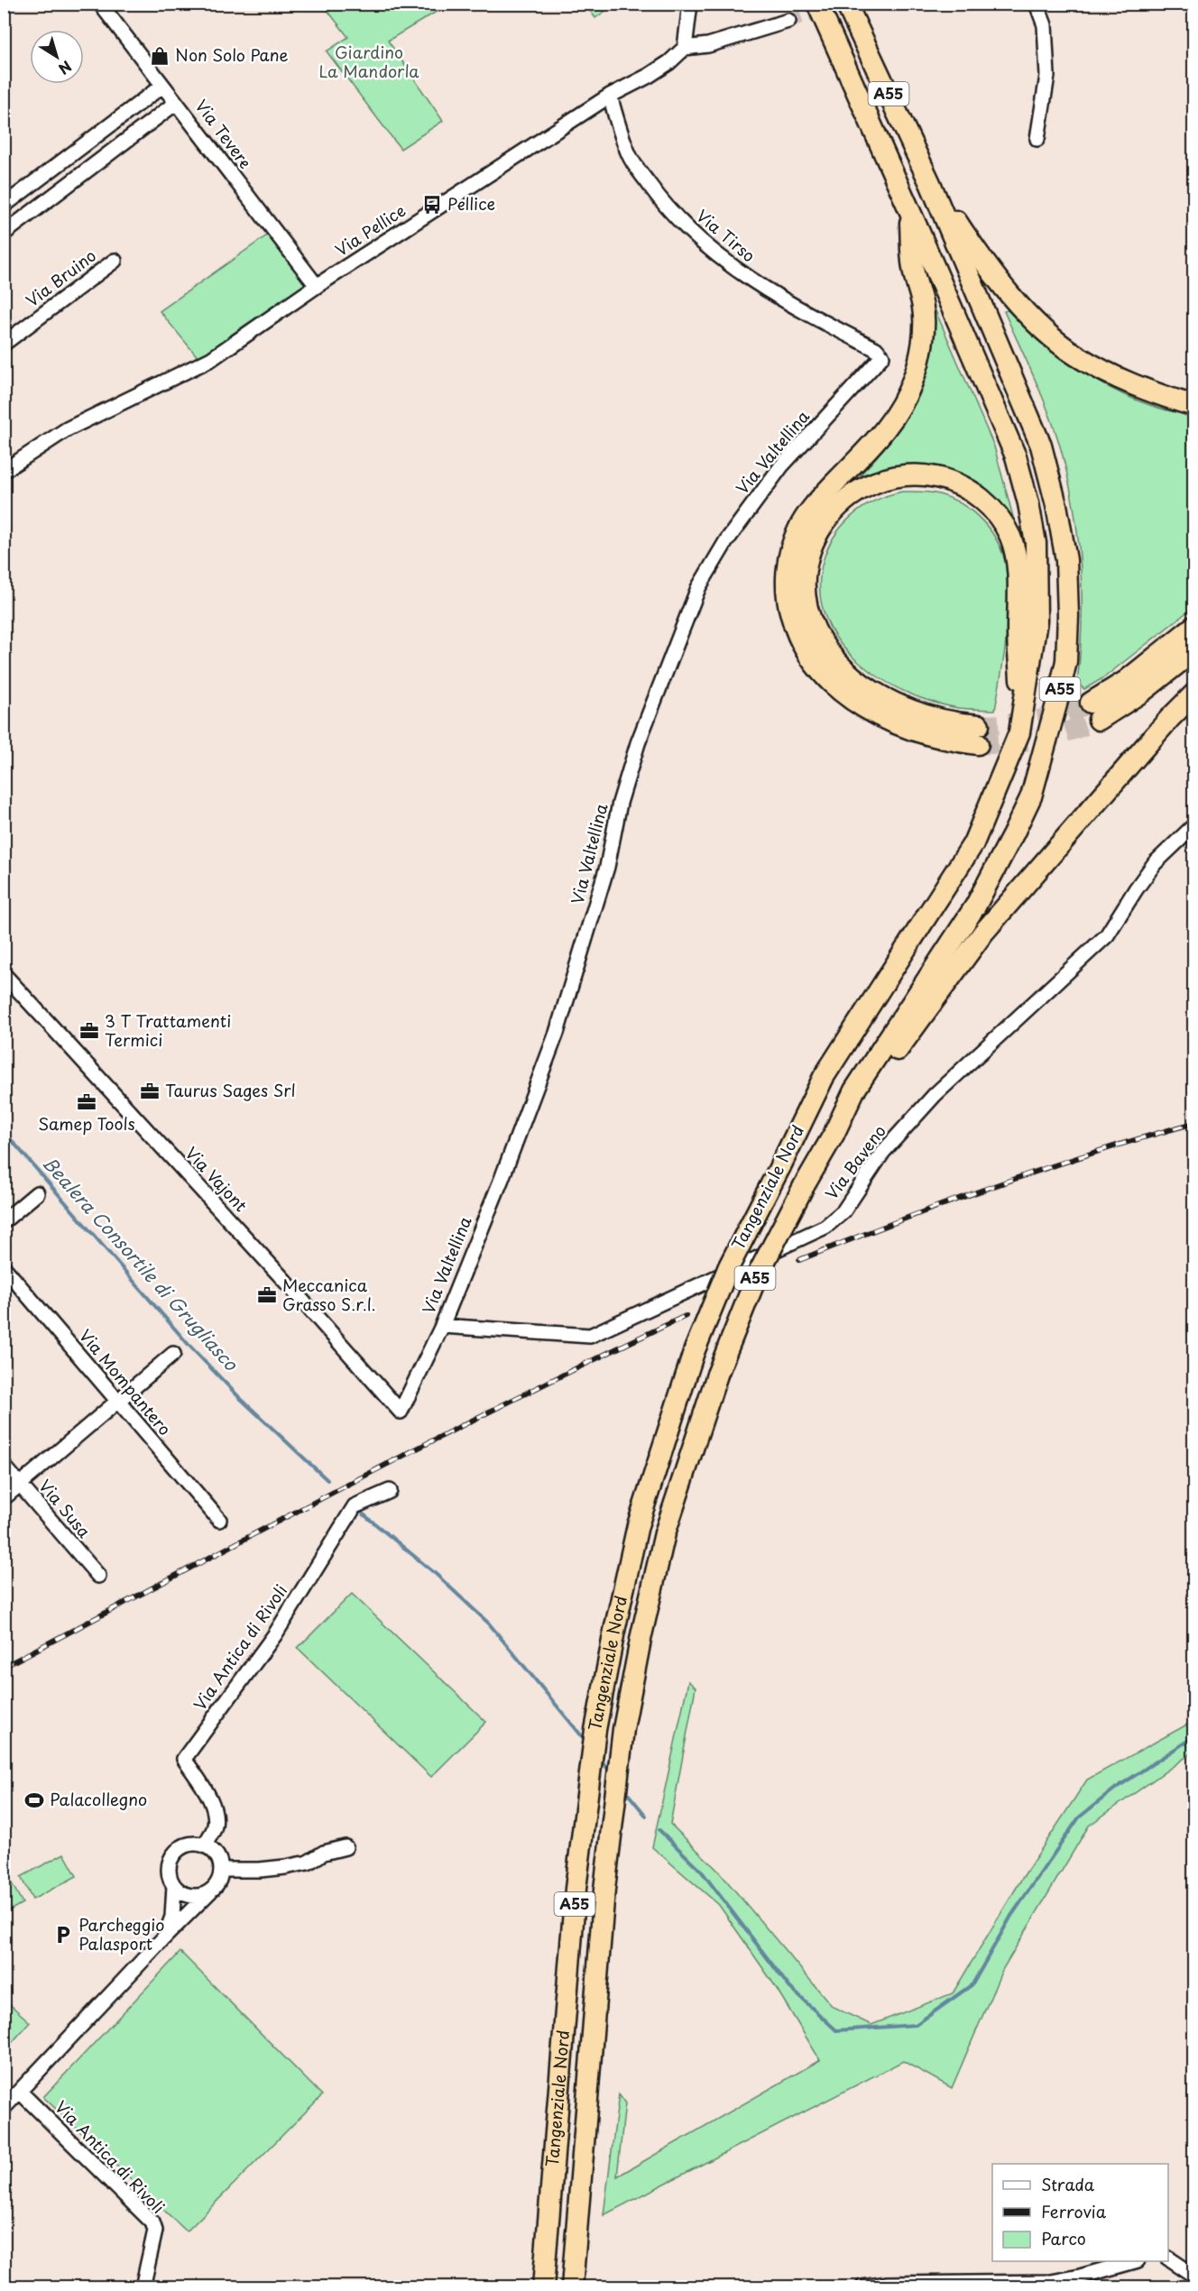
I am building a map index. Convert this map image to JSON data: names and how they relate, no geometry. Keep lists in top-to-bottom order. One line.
{"streets":{"highway":["A55","Tangenziale Nord"],"street":["Via Tevere","Via Pellice","Via Tirso","Via Bruino","Via Valtellina","Via Baveno","Via Vajont","Via Mompantero","Via Susa","Via Antica di Rivoli"]},"crossings":[["A55","Tangenziale Nord"],["Via Tevere","Via Pellice"],["Via Pellice","Via Tirso"],["Via Tirso","Via Valtellina"],["Via Valtellina","Via Baveno"],["Via Valtellina","Via Vajont"]],"water":["Bealera Consortile di Grugliasco"],"parks":["Giardino La Mandorla"],"places":{"shop":["Non Solo Pane"],"bus stop":["Pellice"],"office":["3 T Trattamenti Termici","Taurus Sages Srl","Samep Tools","Meccanica Grasso S.r.l."],"sports":["Palacollegno"],"parking":["Parcheggio Palasport"]},"legend":["Strada","Ferrovia","Parco"],"north":"bottom right"}
